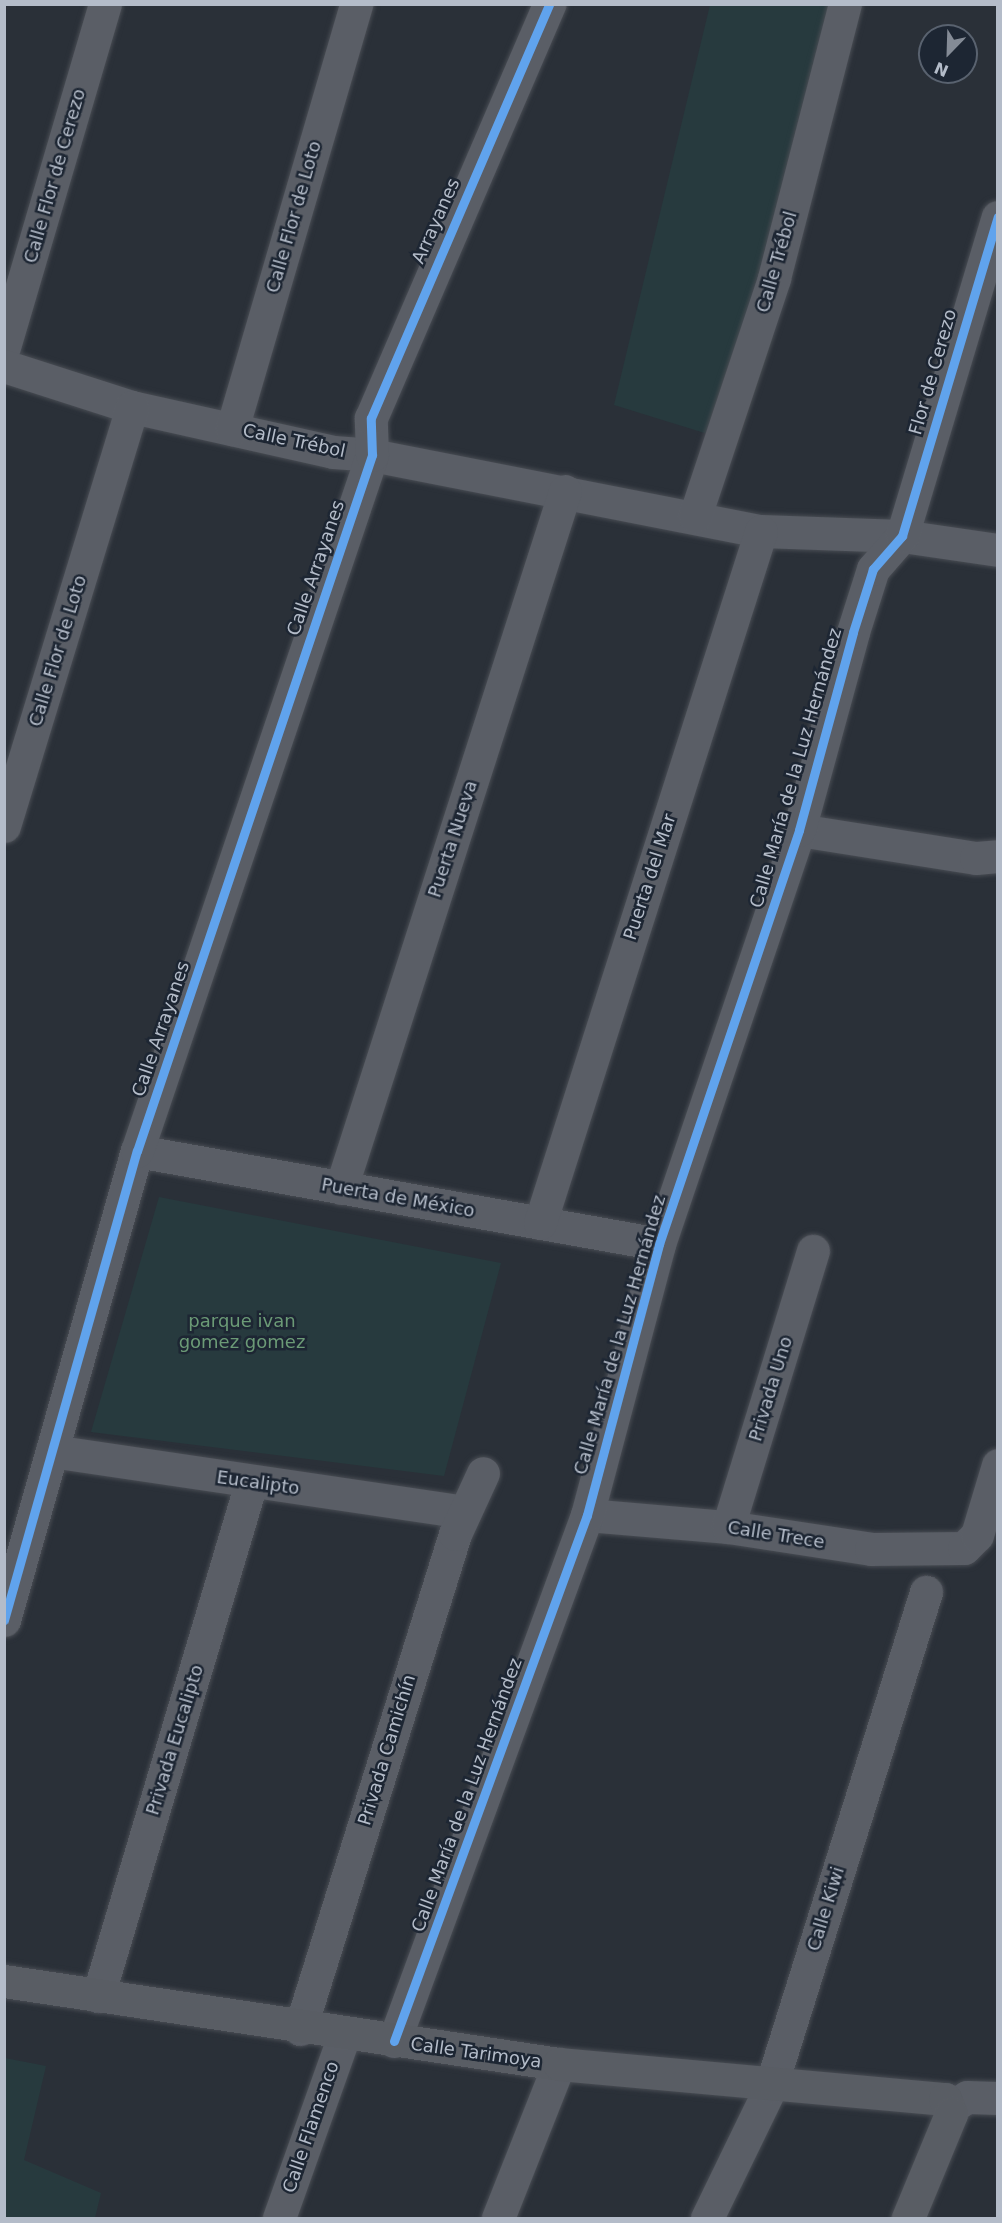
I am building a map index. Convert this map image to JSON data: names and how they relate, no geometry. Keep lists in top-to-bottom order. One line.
{"streets":{"street":["Calle Flor de Cerezo","Calle Flor de Loto","Arrayanes","Calle Trébol","Flor de Cerezo","Calle Arrayanes","Calle María de la Luz Hernández","Puerta Nueva","Puerta del Mar","Puerta de México","Privada Uno","Eucalipto","Calle Trece","Privada Eucalipto","Privada Camichín","Calle Kiwi","Calle Tarimoya","Calle Flamenco"]},"crossings":[["Calle Flor de Loto","Calle Trébol"],["Arrayanes","Calle Trébol"],["Arrayanes","Calle Arrayanes"],["Calle Trébol","Flor de Cerezo"],["Calle Trébol","Calle Arrayanes"],["Calle Trébol","Calle María de la Luz Hernández"],["Calle Trébol","Puerta Nueva"],["Calle Trébol","Puerta del Mar"],["Flor de Cerezo","Calle María de la Luz Hernández"],["Calle Arrayanes","Puerta de México"],["Calle Arrayanes","Eucalipto"],["Calle María de la Luz Hernández","Puerta de México"],["Calle María de la Luz Hernández","Calle Trece"],["Calle María de la Luz Hernández","Calle Tarimoya"],["Puerta Nueva","Puerta de México"],["Puerta del Mar","Puerta de México"],["Privada Uno","Calle Trece"],["Eucalipto","Privada Eucalipto"],["Eucalipto","Privada Camichín"],["Privada Eucalipto","Calle Tarimoya"],["Privada Camichín","Calle Tarimoya"],["Calle Kiwi","Calle Tarimoya"],["Calle Tarimoya","Calle Flamenco"]],"parks":["parque ivan gomez gomez"],"north":"bottom left"}
